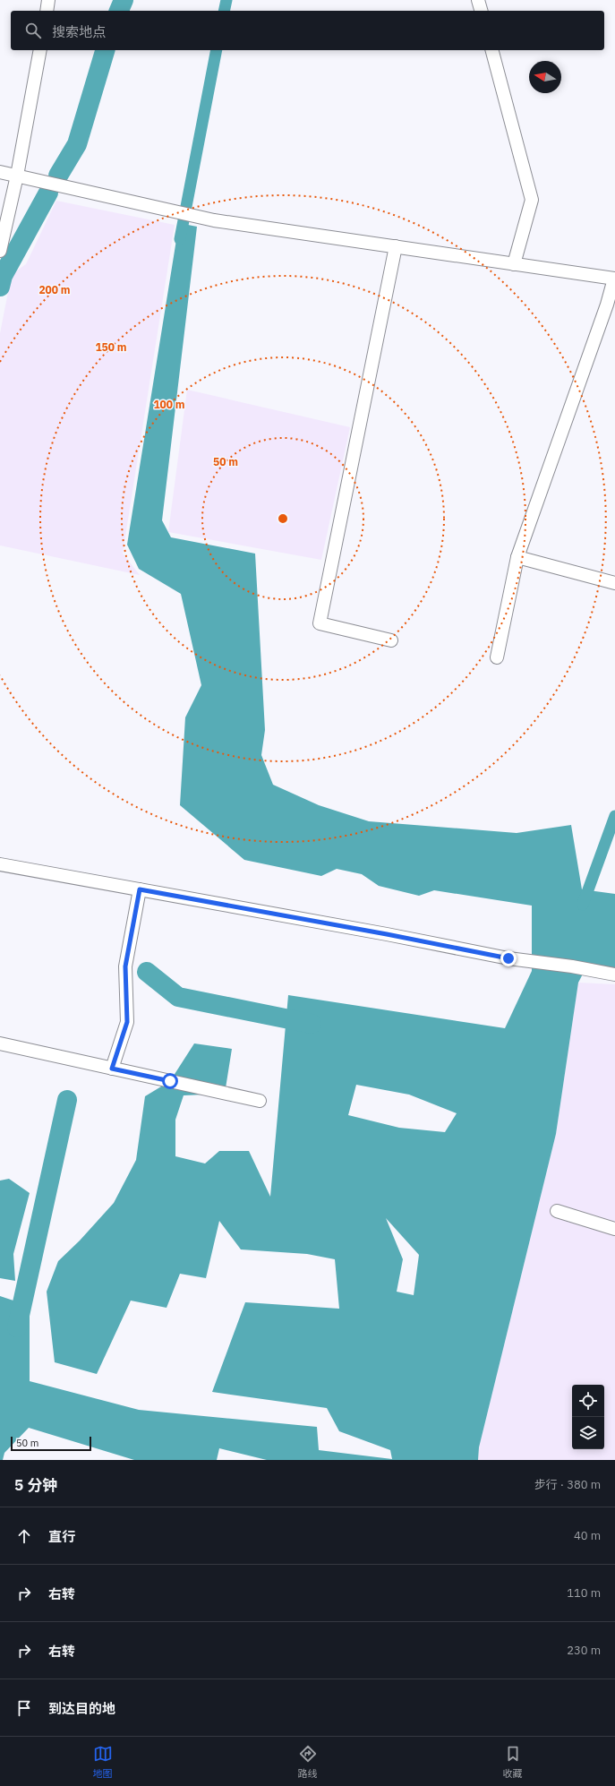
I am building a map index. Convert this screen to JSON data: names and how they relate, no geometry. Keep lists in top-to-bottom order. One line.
{"scale_bar":"50 m","north":"left","page":{"search":"搜索地点","scale":"50 m","heading":["5 分钟","步行 · 380 m"],"list":[["直行","40 m"],["右转","110 m"],["右转","230 m"],"到达目的地"],"nav":["地图","路线","收藏"]},"rings":["200 m","150 m","100 m","50 m"]}
